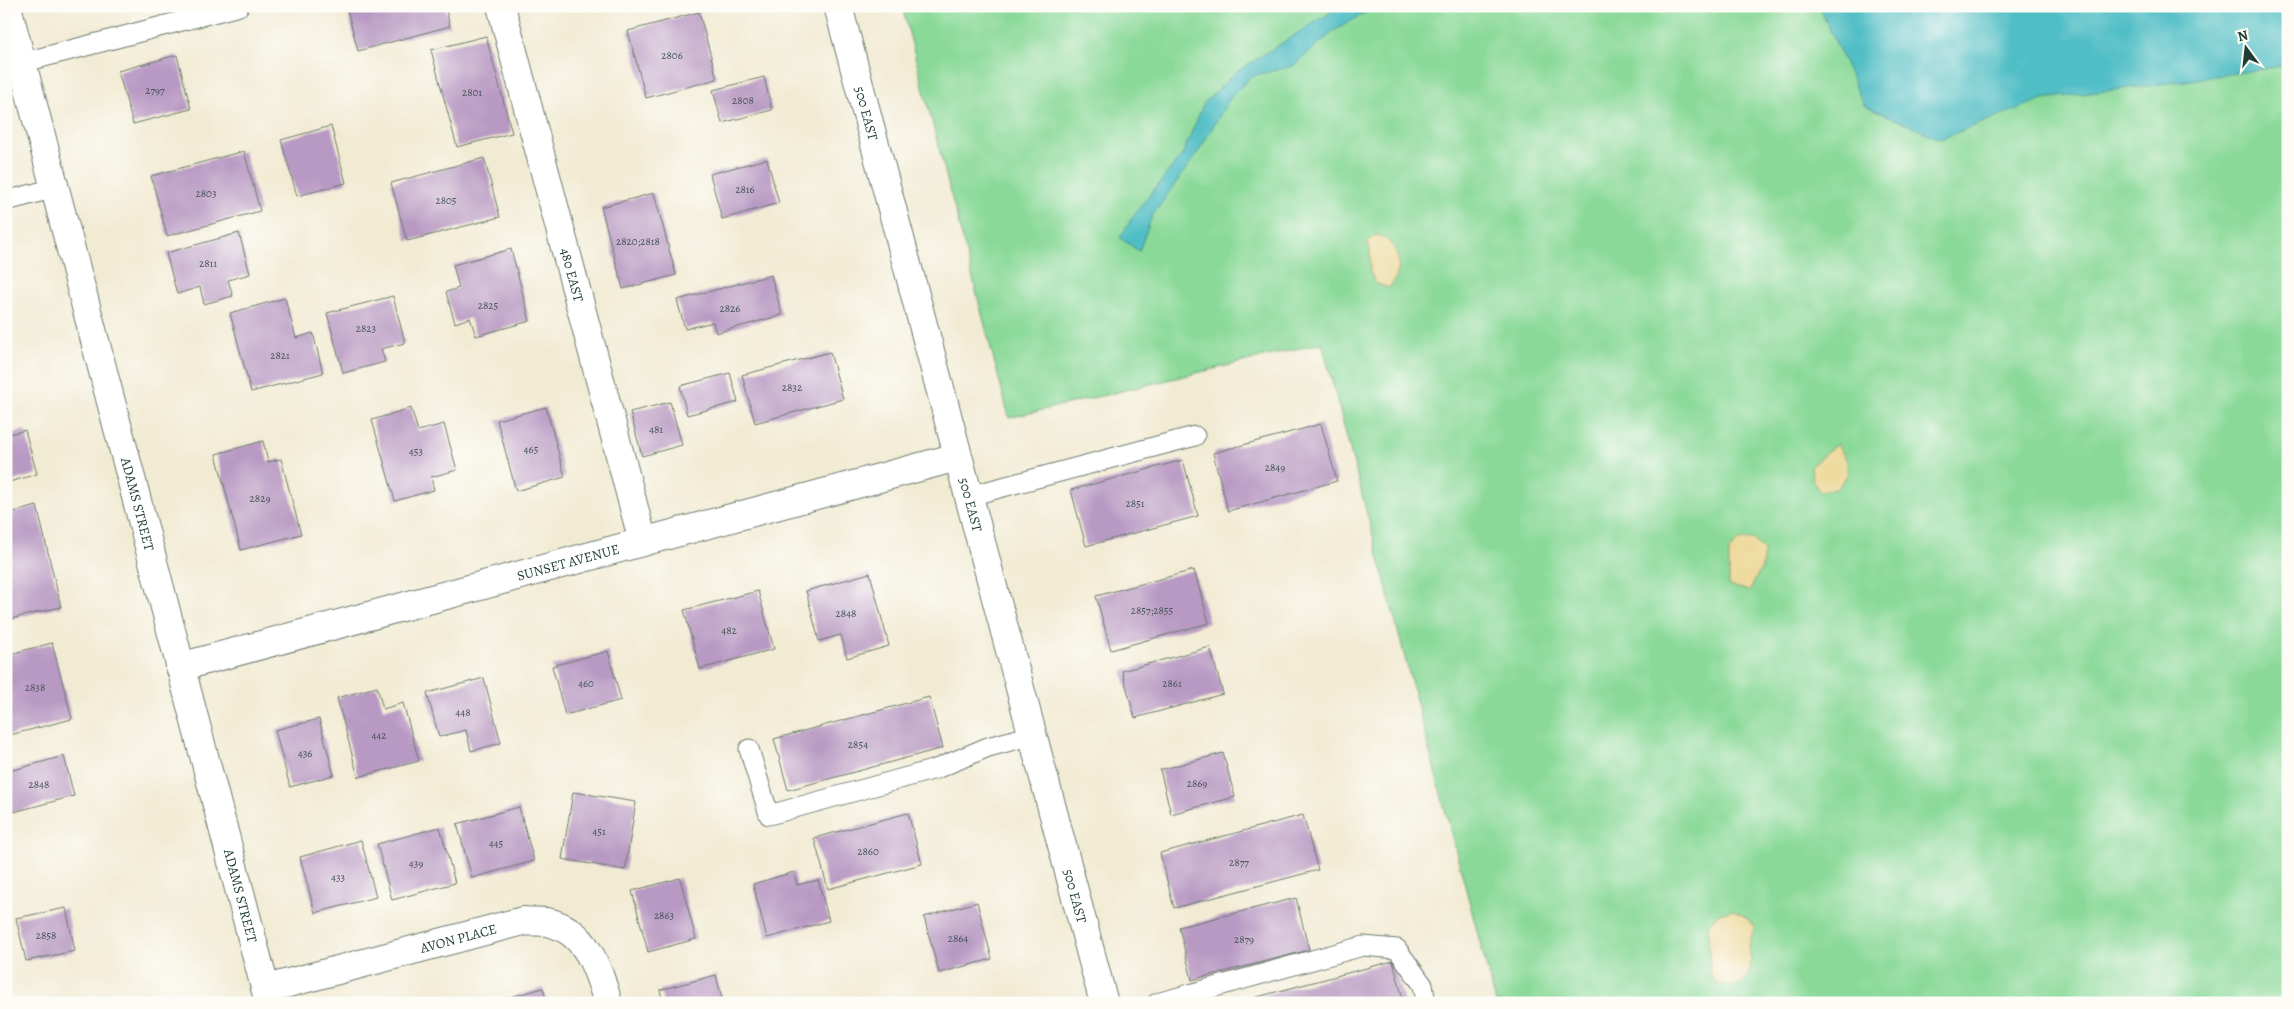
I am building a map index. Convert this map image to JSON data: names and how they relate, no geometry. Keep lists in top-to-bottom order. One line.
{"streets":{"street":["500 EAST","480 EAST","ADAMS STREET","SUNSET AVENUE","AVON PLACE"]},"crossings":[["500 EAST","SUNSET AVENUE"],["480 EAST","SUNSET AVENUE"],["ADAMS STREET","SUNSET AVENUE"],["ADAMS STREET","AVON PLACE"]],"house_numbers":["2806","2797","2801","2808","2816","2803","2805","2820;2818","2811","2825","2826","2823","2821","2832","481","465","453","2849","2829","2851","2857;2855","2848","482","460","2861","2838","448","442","2854","436","2869","2848","451","445","2860","2877","439","433","2863","2858","2864","2879"],"north":"top"}
